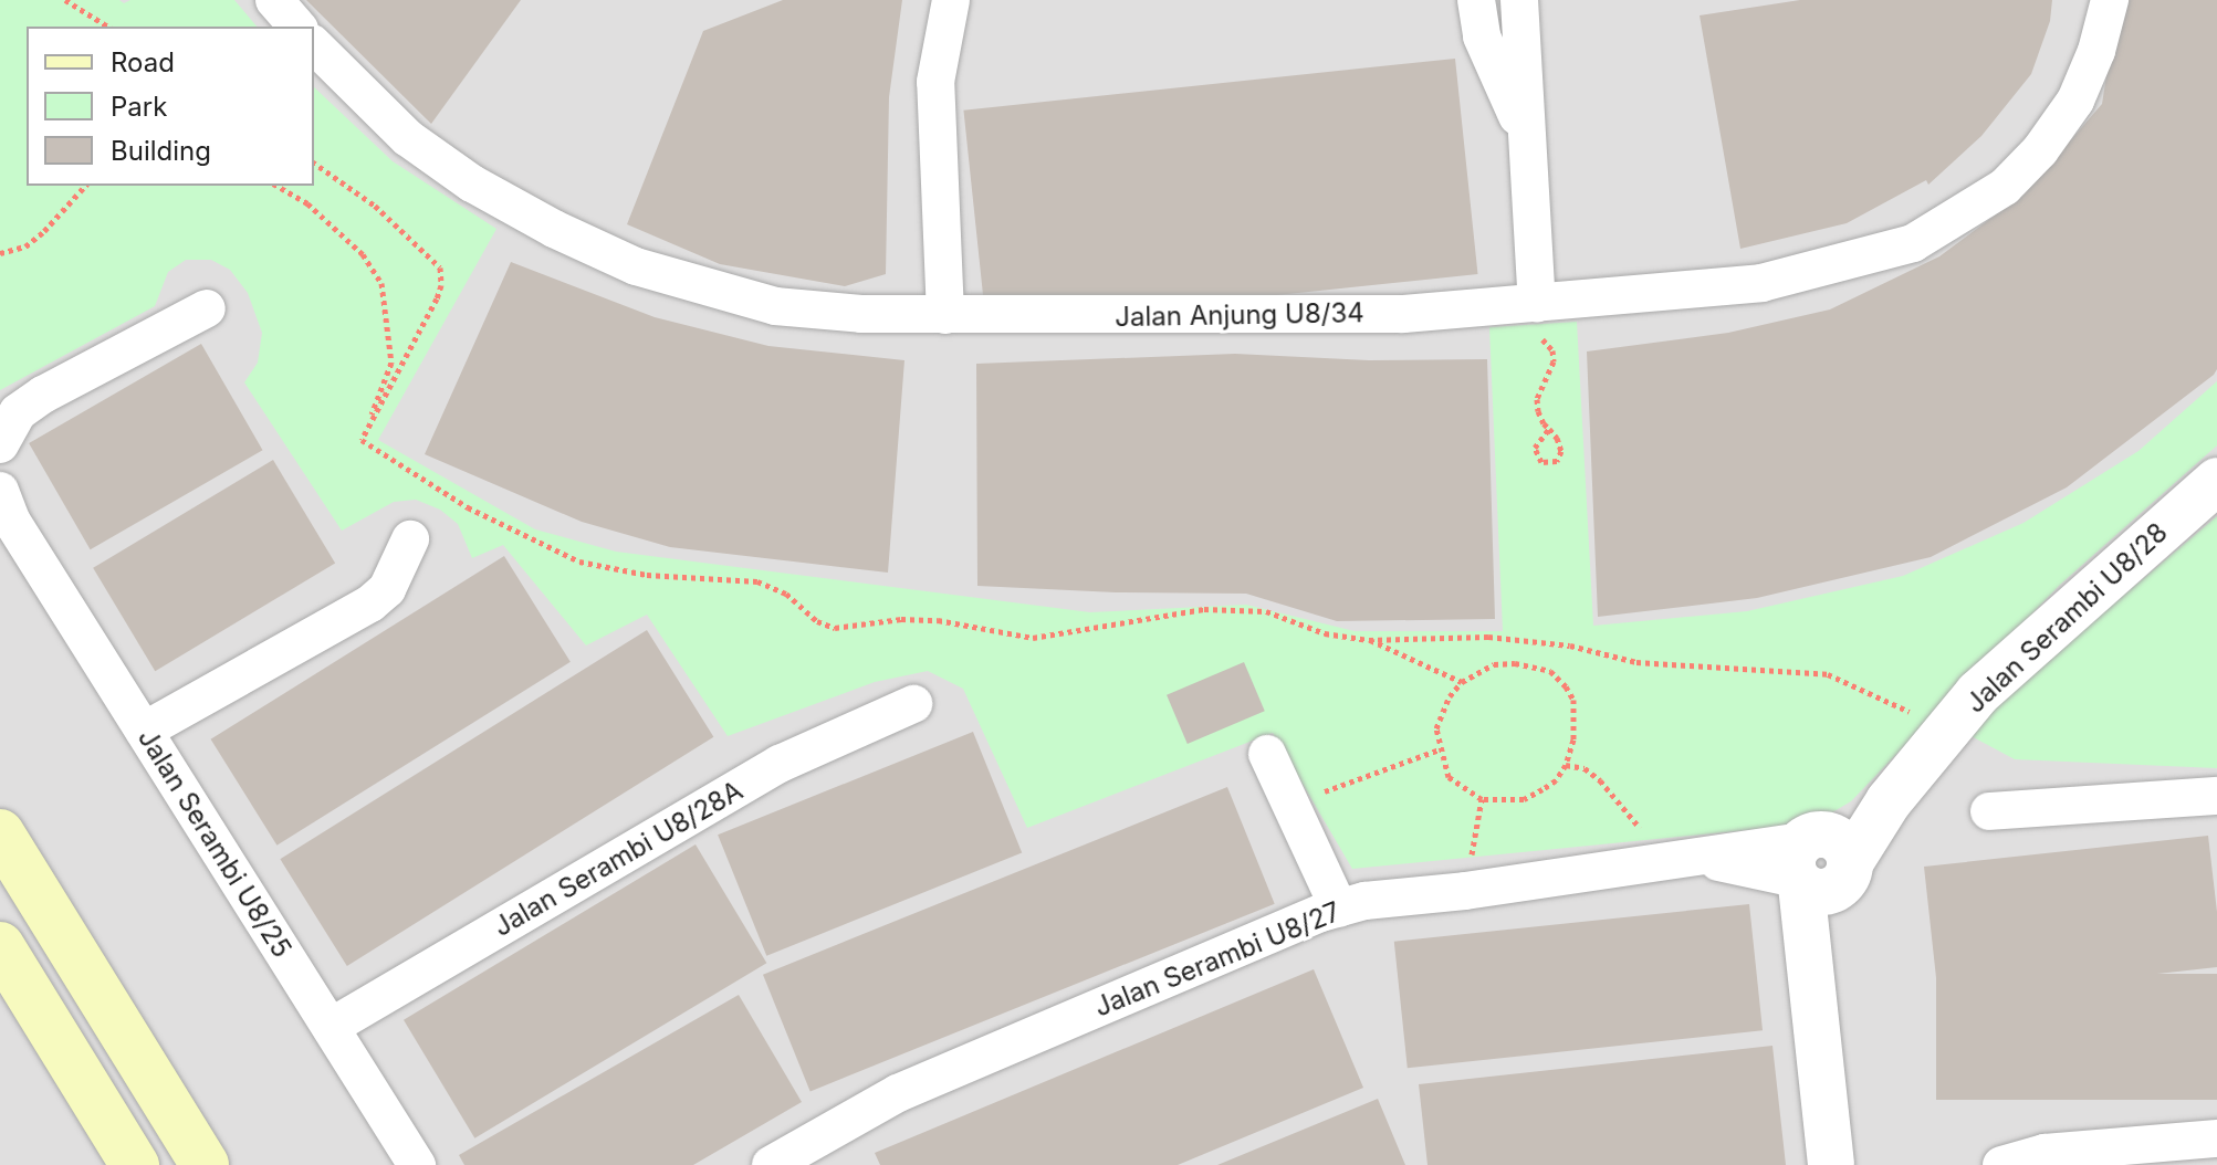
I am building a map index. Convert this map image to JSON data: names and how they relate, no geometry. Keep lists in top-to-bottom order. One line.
{"streets":{"street":["Jalan Anjung U8/34","Jalan Serambi U8/28","Jalan Serambi U8/25","Jalan Serambi U8/28A","Jalan Serambi U8/27"]},"crossings":[["Jalan Serambi U8/28","Jalan Serambi U8/27"],["Jalan Serambi U8/25","Jalan Serambi U8/28A"]],"legend":["Road","Park","Building"]}
